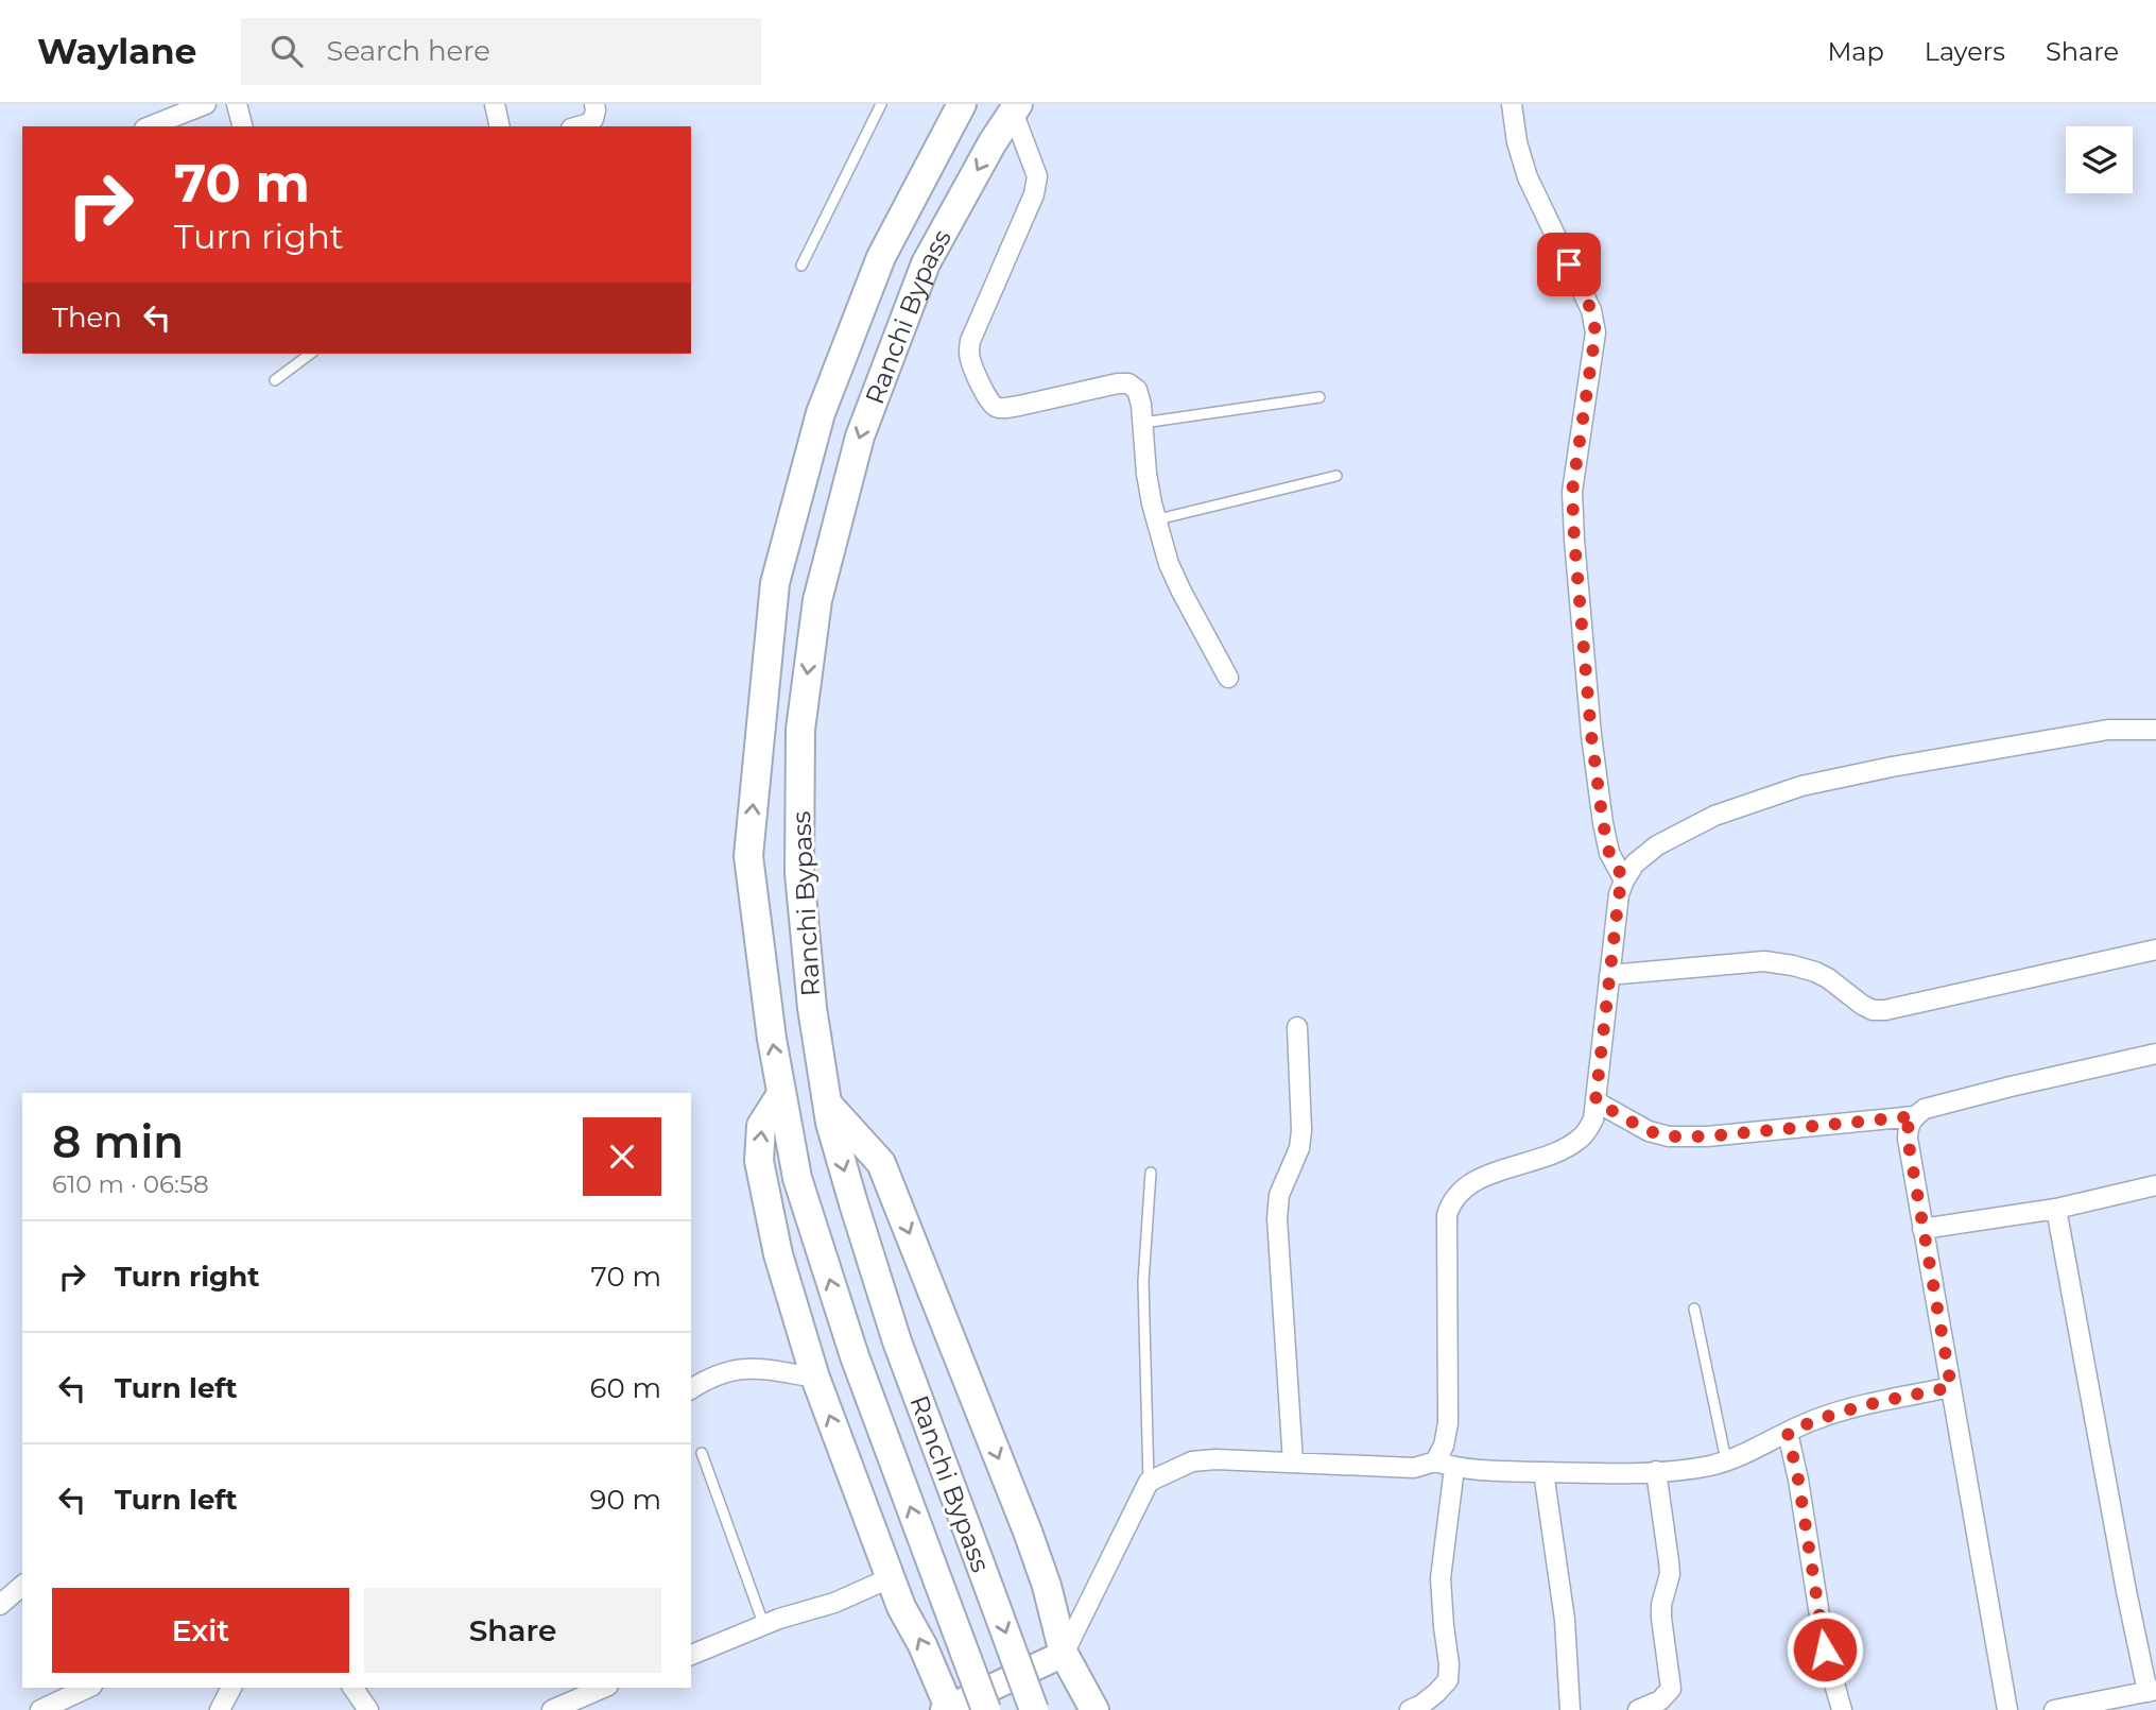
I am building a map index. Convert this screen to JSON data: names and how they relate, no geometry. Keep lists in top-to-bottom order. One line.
{"streets":{"main road":["Ranchi Bypass"]},"page":{"header":"Waylane","search":"Search here","nav":["Map","Layers","Share"],"turn":["70 m","Turn right"],"then":"Then","heading":["8 min","610 m · 06:58"],"list":[{"name":"Turn right","value":"70 m"},{"name":"Turn left","value":"60 m"},{"name":"Turn left","value":"90 m"}],"buttons":["Exit","Share"]}}
